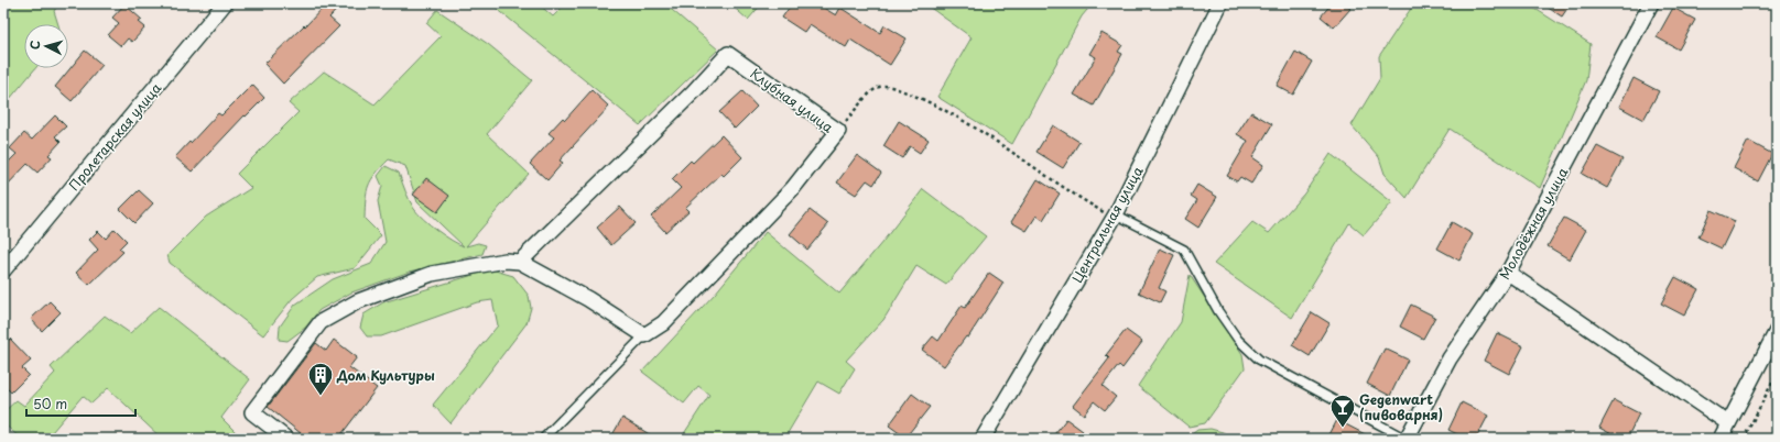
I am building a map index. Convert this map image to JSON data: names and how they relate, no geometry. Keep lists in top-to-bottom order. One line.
{"streets":{"street":["Клубная улица","Пролетарская улица","Молодёжная улица","Центральная улица"]},"places":{"building":["Дом Культуры"],"bar":["Gegenwart (пивоварня)"]},"scale_bar":"50 m","north":"left"}
